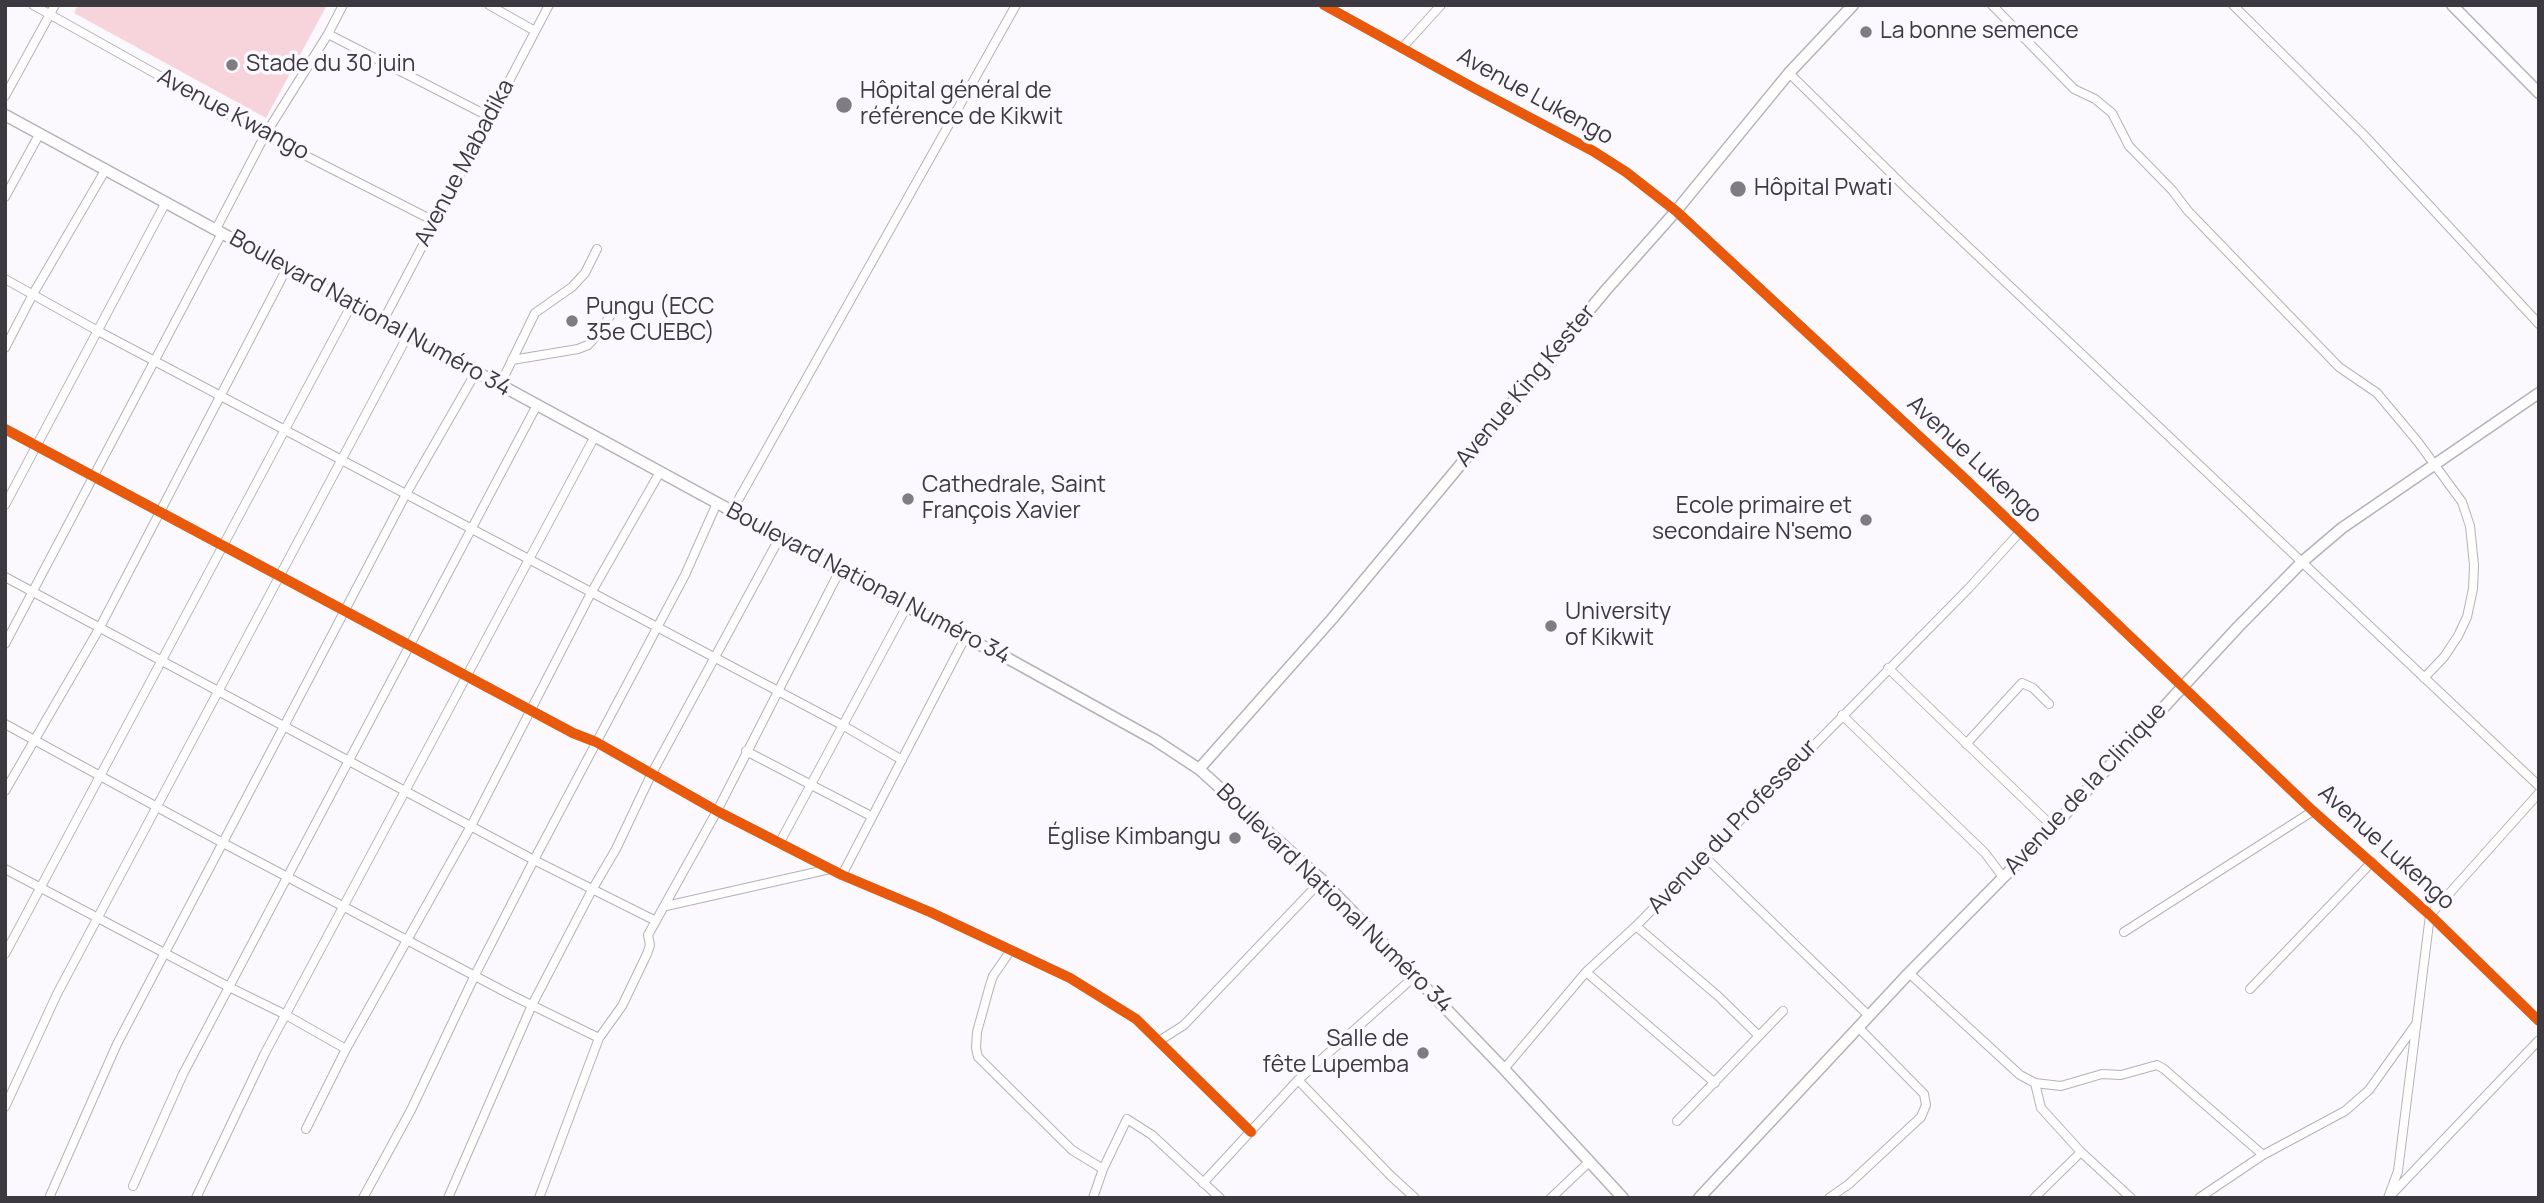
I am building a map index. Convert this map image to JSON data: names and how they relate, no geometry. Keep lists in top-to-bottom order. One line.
{"streets":{"street":["Avenue Lukengo","Avenue Kwango","Avenue Mabadika","Boulevard National Numéro 34","Avenue King Kester","Avenue de la Clinique","Avenue du Professeur"]},"crossings":[["Avenue Lukengo","Avenue King Kester"],["Avenue Lukengo","Avenue de la Clinique"],["Avenue Lukengo","Avenue du Professeur"],["Avenue Kwango","Avenue Mabadika"],["Avenue Mabadika","Boulevard National Numéro 34"],["Boulevard National Numéro 34","Avenue King Kester"],["Boulevard National Numéro 34","Avenue du Professeur"]],"places":["La bonne semence","Stade du 30 juin","Hôpital général de référence de Kikwit","Hôpital Pwati","Pungu (ECC 35e CUEBC)","Cathedrale, Saint François Xavier","Ecole primaire et secondaire N'semo","University of Kikwit","Église Kimbangu","Salle de fête Lupemba"]}
